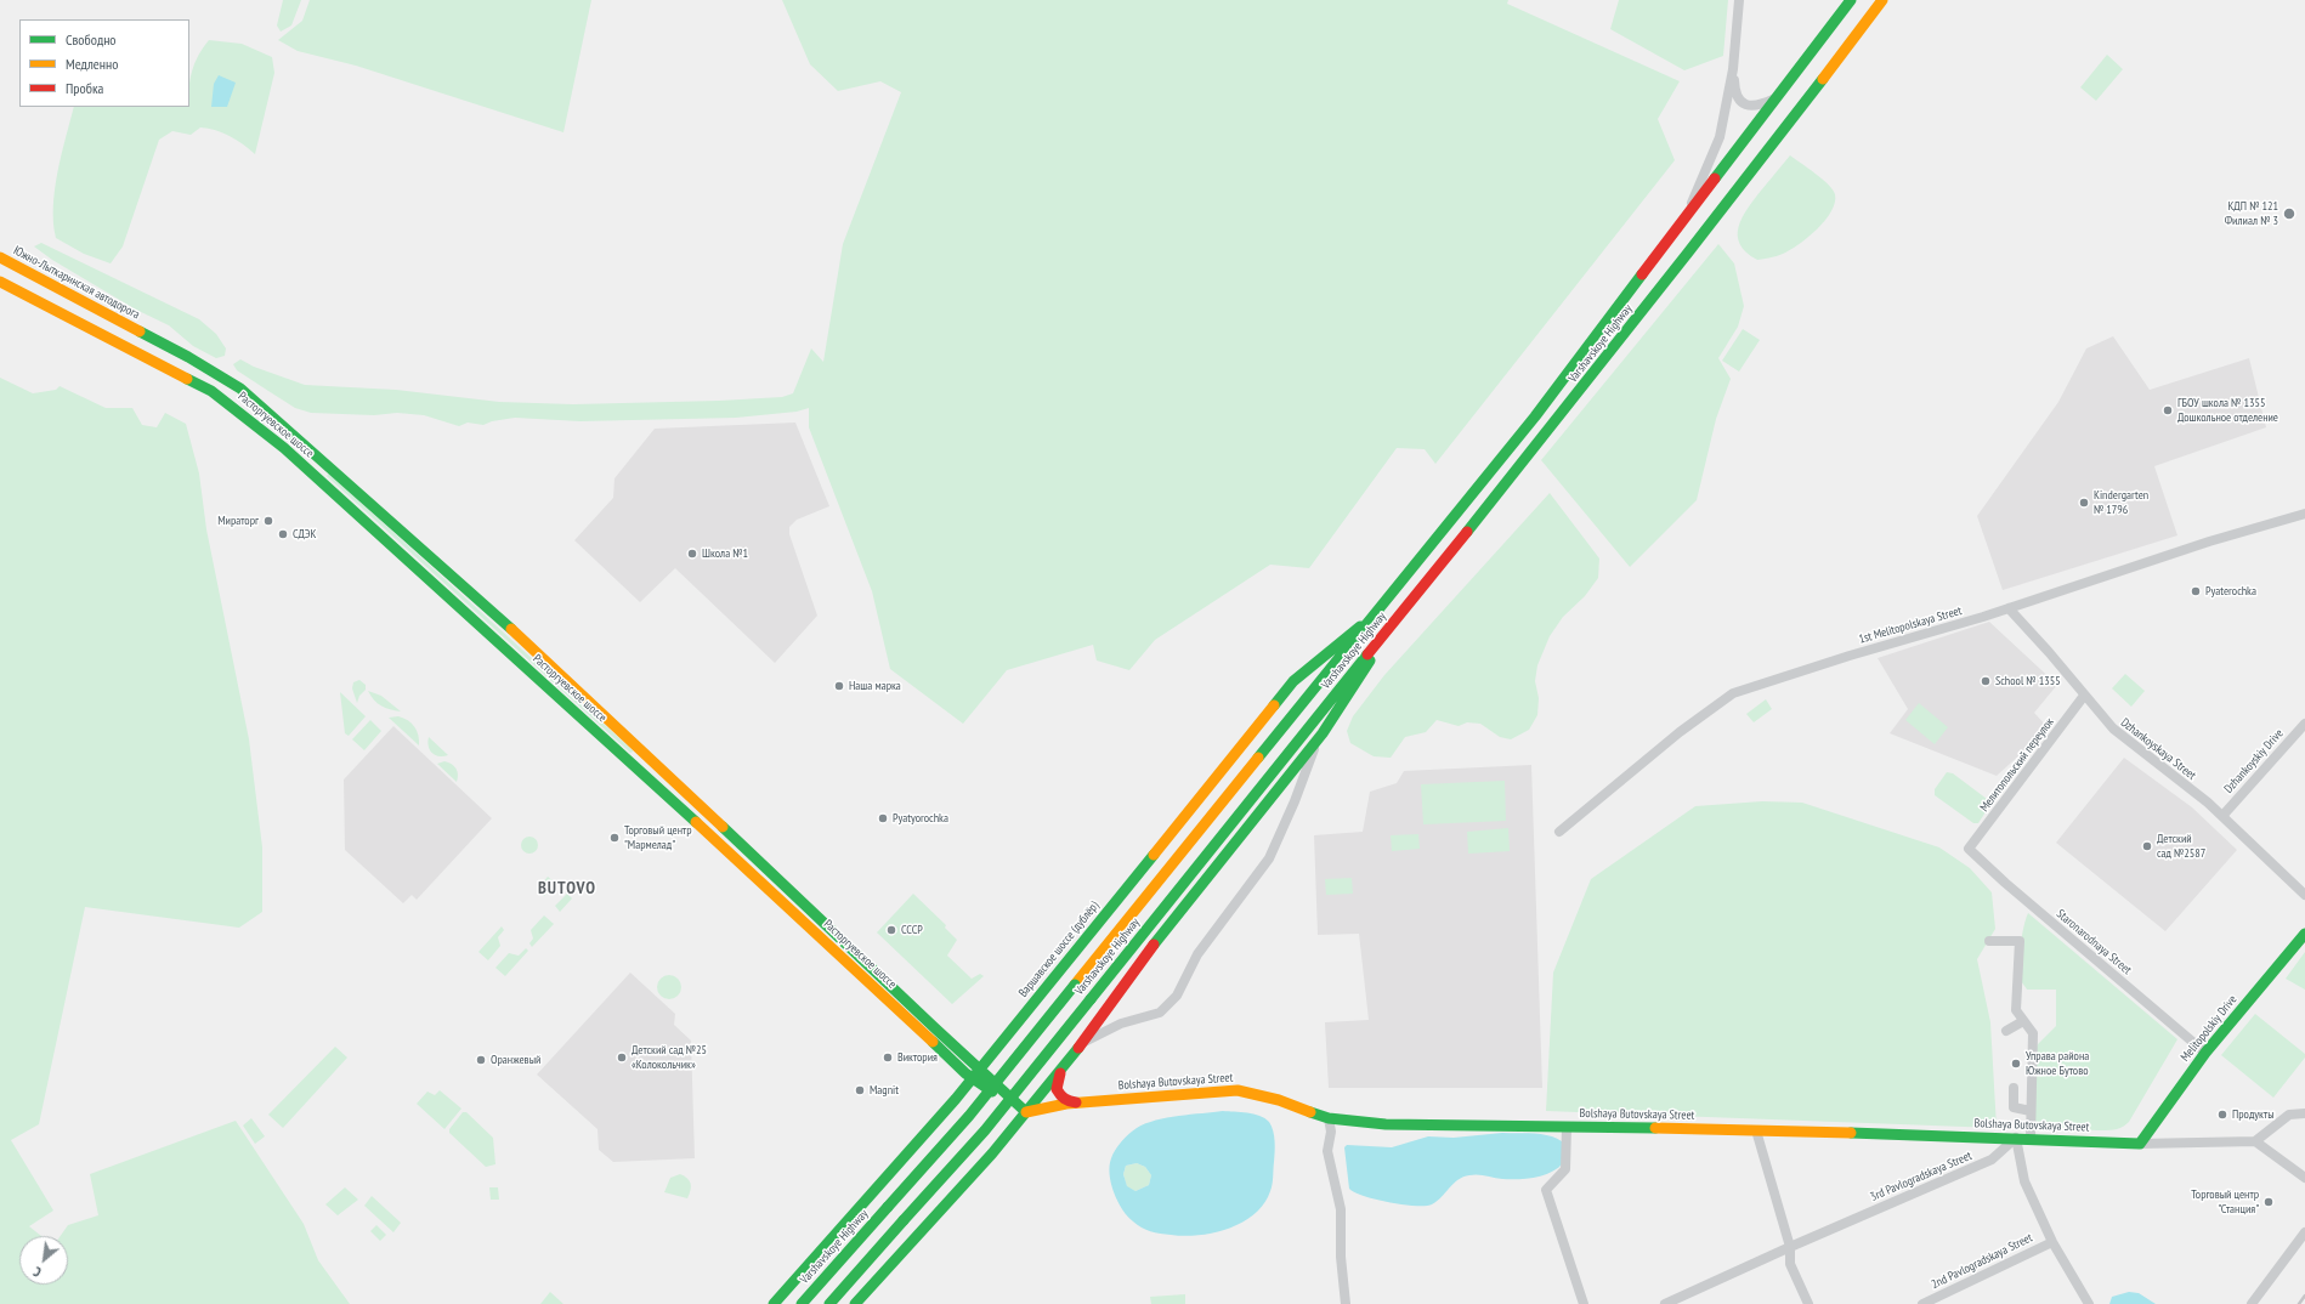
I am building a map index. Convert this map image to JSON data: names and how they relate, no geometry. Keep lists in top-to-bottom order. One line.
{"streets":{"main road":["Южно-Лыткаринская автодорога","Varshavskoye Highway","Расторгуевское шоссе","Варшавское шоссе (дублёр)","Melitopolskiy Drive","Bolshaya Butovskaya Street"],"street":["1st Melitopolskaya Street","Dzhankoyskaya Street","Dzhankoyskiy Drive","Мелитопольский переулок","Staronarodnaya Street","3rd Pavlogradskaya Street","2nd Pavlogradskaya Street"]},"crossings":[["Южно-Лыткаринская автодорога","Расторгуевское шоссе"],["Varshavskoye Highway","Варшавское шоссе (дублёр)"],["Расторгуевское шоссе","Варшавское шоссе (дублёр)"],["1st Melitopolskaya Street","Dzhankoyskaya Street"],["Dzhankoyskaya Street","Dzhankoyskiy Drive"],["Dzhankoyskaya Street","Мелитопольский переулок"],["Мелитопольский переулок","Staronarodnaya Street"],["Staronarodnaya Street","Melitopolskiy Drive"],["Melitopolskiy Drive","Bolshaya Butovskaya Street"],["Bolshaya Butovskaya Street","3rd Pavlogradskaya Street"]],"districts":["BUTOVO"],"places":["КДП № 121 Филиал № 3","ГБОУ школа № 1355 Дошкольное отделение","Kindergarten № 1796","Мираторг","СДЭК","Школа №1","Pyaterochka","School № 1355","Наша марка","Pyatyorochka","Торговый центр \"Мармелад\"","Детский сад №2587","СССР","Детский сад №25 «Колокольчик»","Виктория","Оранжевый","Управа района Южное Бутово","Magnit","Продукты","Торговый центр \"Станция\""],"legend":["Свободно","Медленно","Пробка"],"north":"bottom left"}
